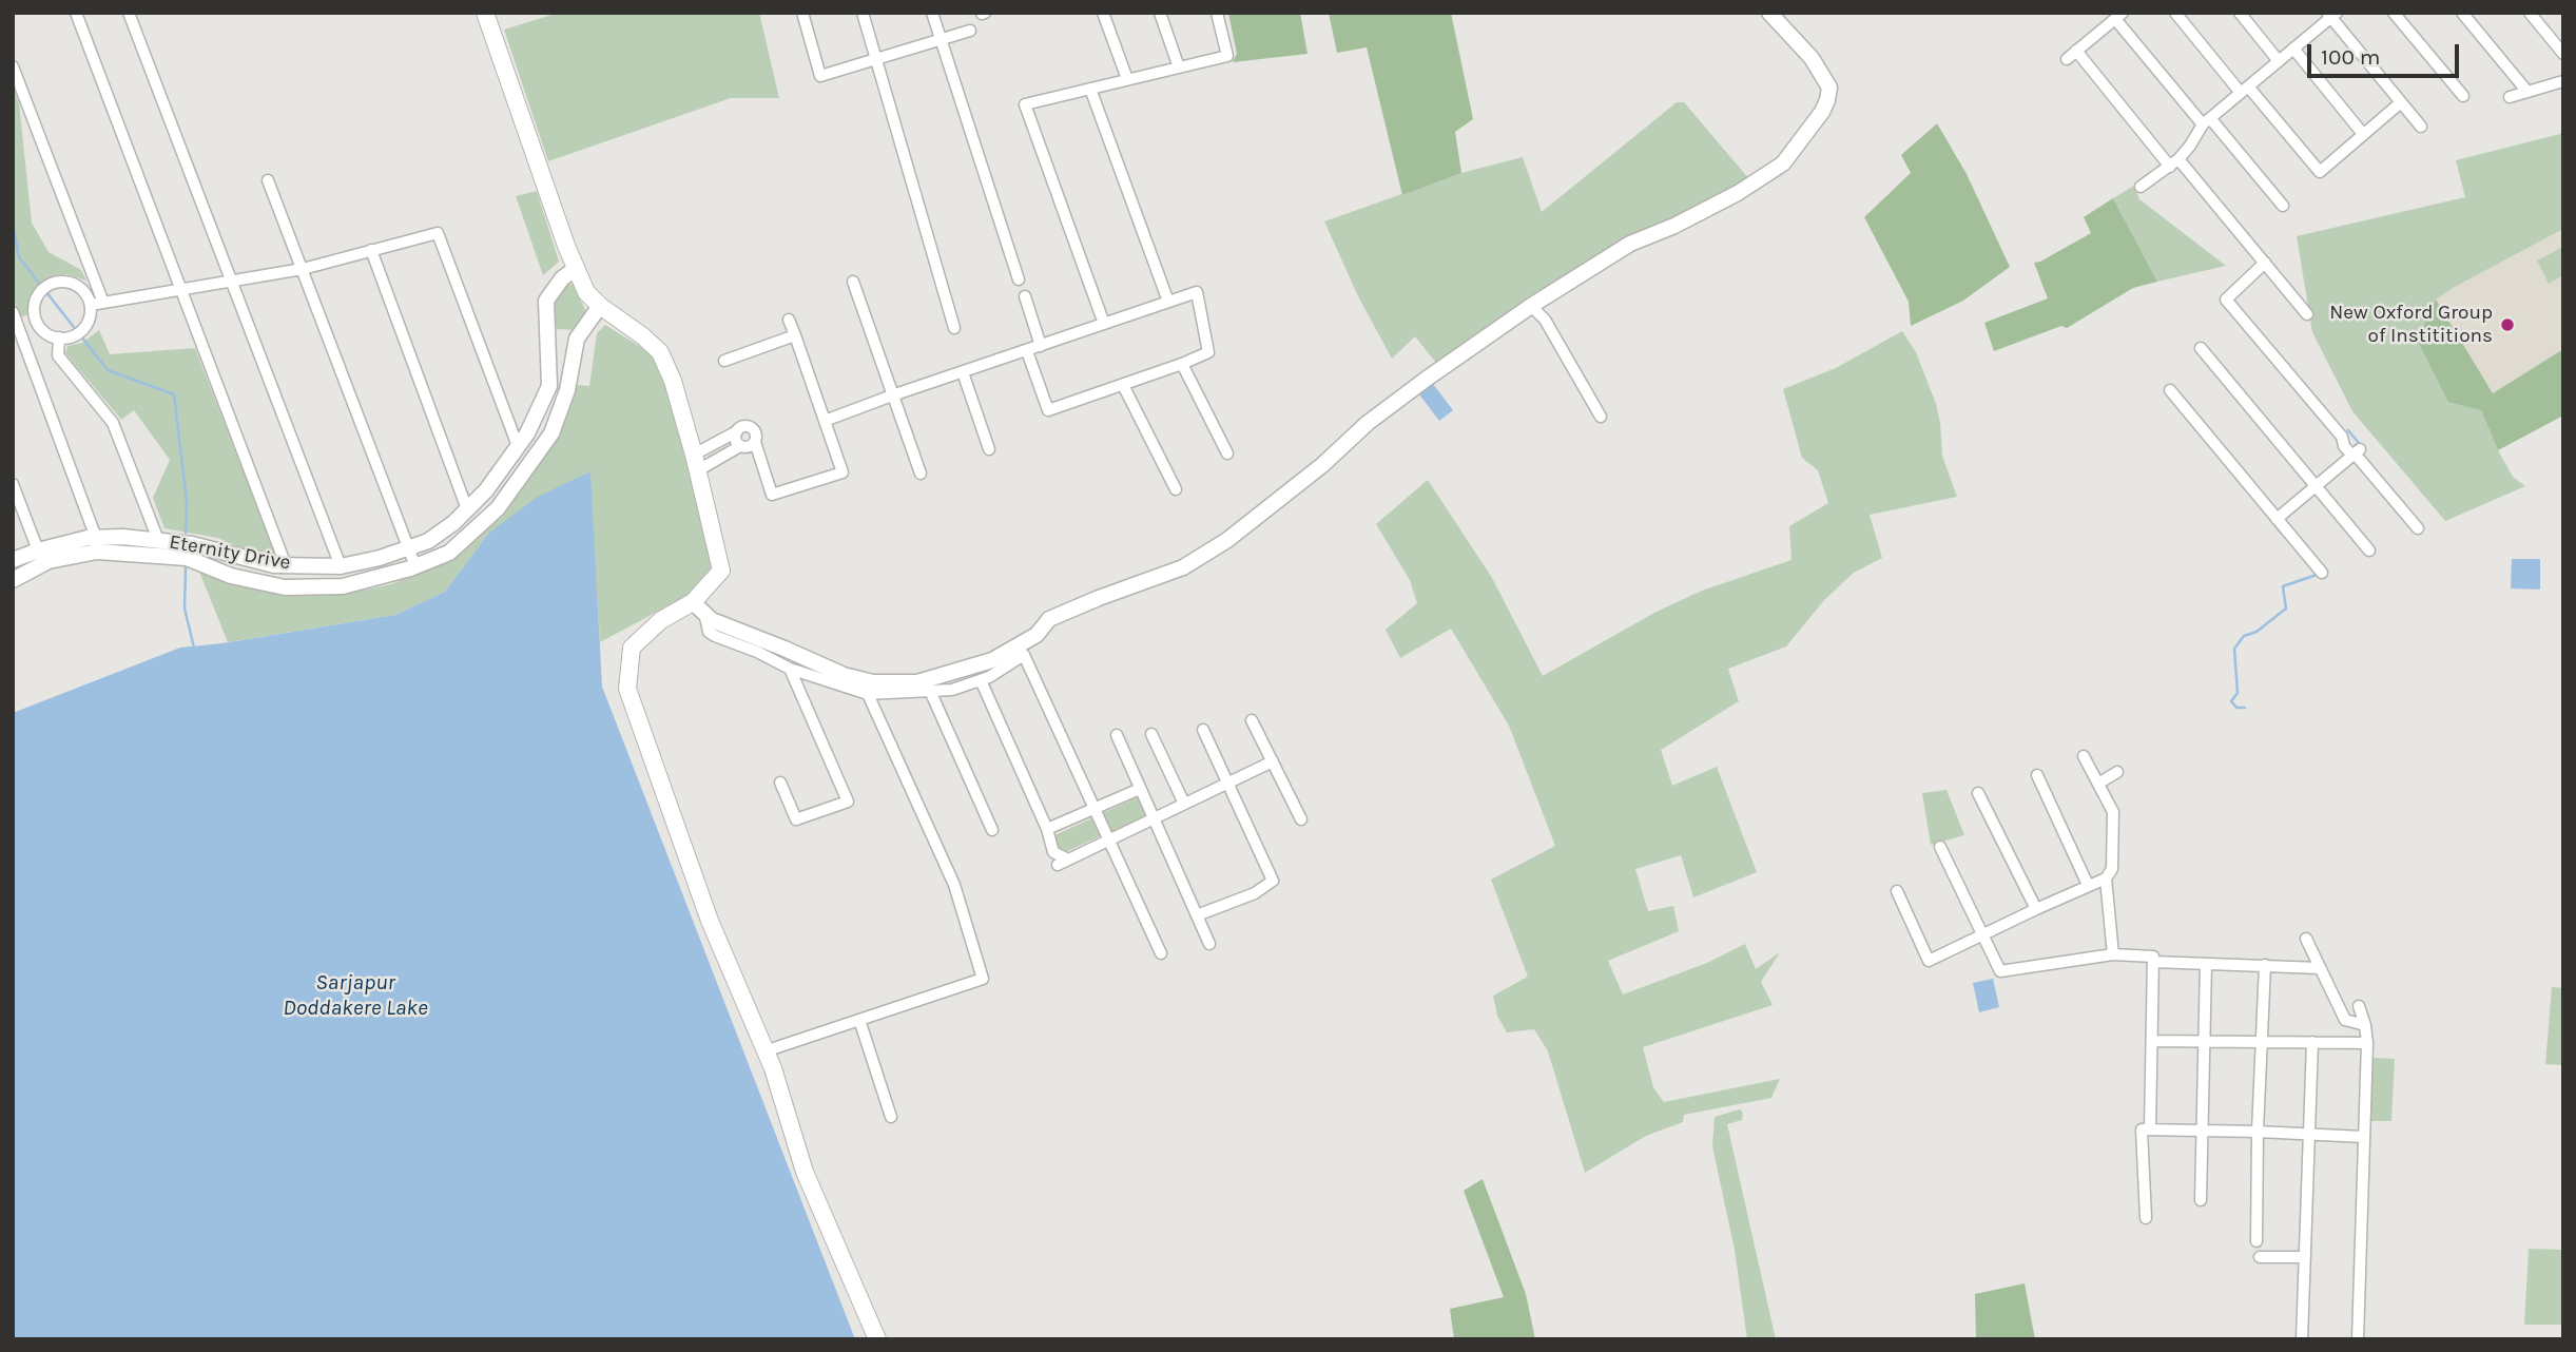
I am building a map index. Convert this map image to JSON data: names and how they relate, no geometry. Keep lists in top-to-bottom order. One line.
{"streets":{"street":["Eternity Drive"]},"water":["Sarjapur Doddakere Lake"],"places":["New Oxford Group of Instititions"],"scale_bar":"100 m"}
